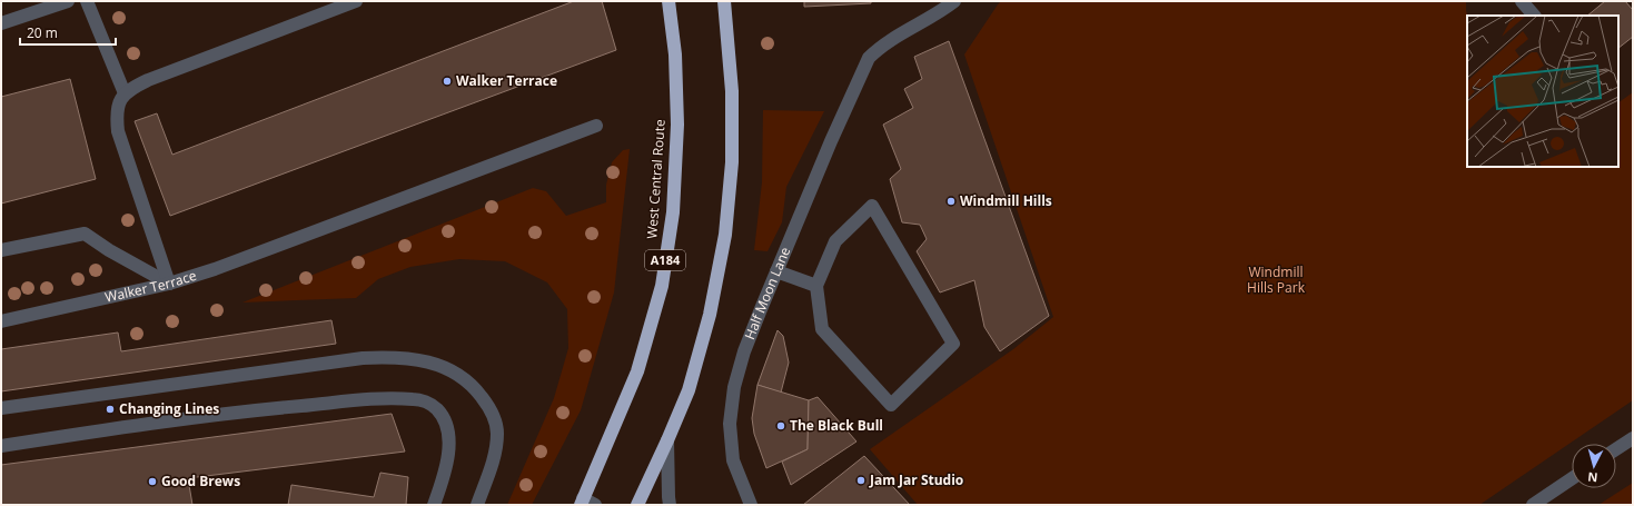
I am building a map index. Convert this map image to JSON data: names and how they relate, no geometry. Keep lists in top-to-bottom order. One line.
{"streets":{"highway":["West Central Route","A184"],"street":["Walker Terrace","Half Moon Lane"]},"parks":["Windmill Hills Park"],"places":["Walker Terrace","Windmill Hills","Changing Lines","The Black Bull","Jam Jar Studio","Good Brews"],"scale_bar":"20 m","north":"bottom"}
